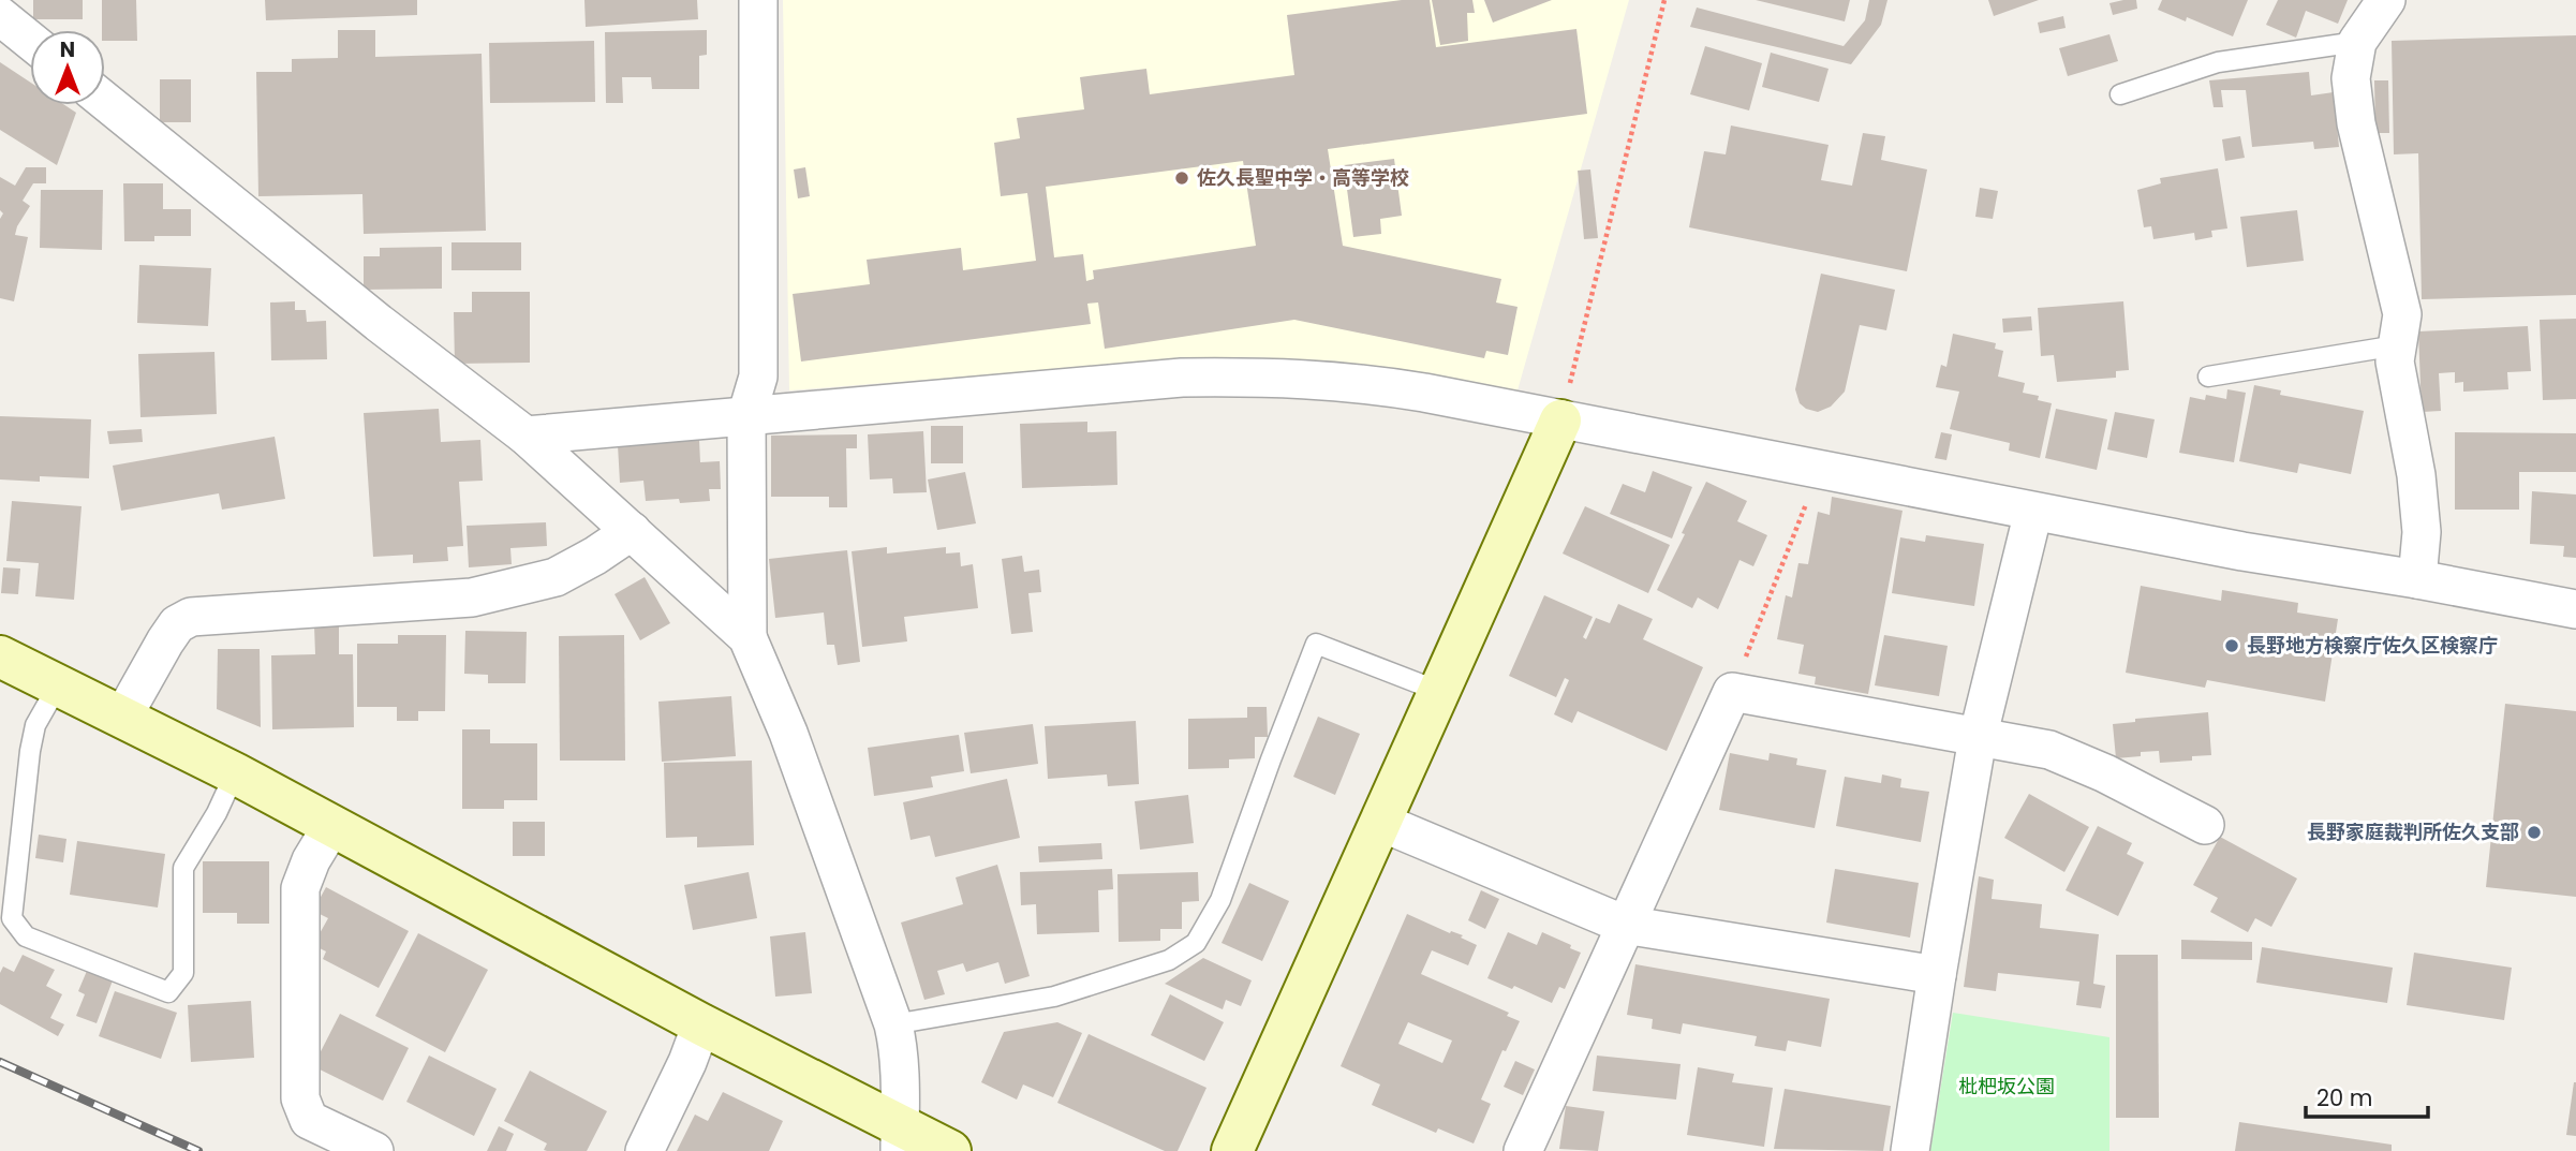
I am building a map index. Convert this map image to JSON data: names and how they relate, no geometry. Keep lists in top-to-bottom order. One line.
{"parks":["枇杷坂公園"],"places":["佐久長聖中学・高等学校","長野地方検察庁佐久区検察庁","長野家庭裁判所佐久支部"],"scale_bar":"20 m","north":"top"}
